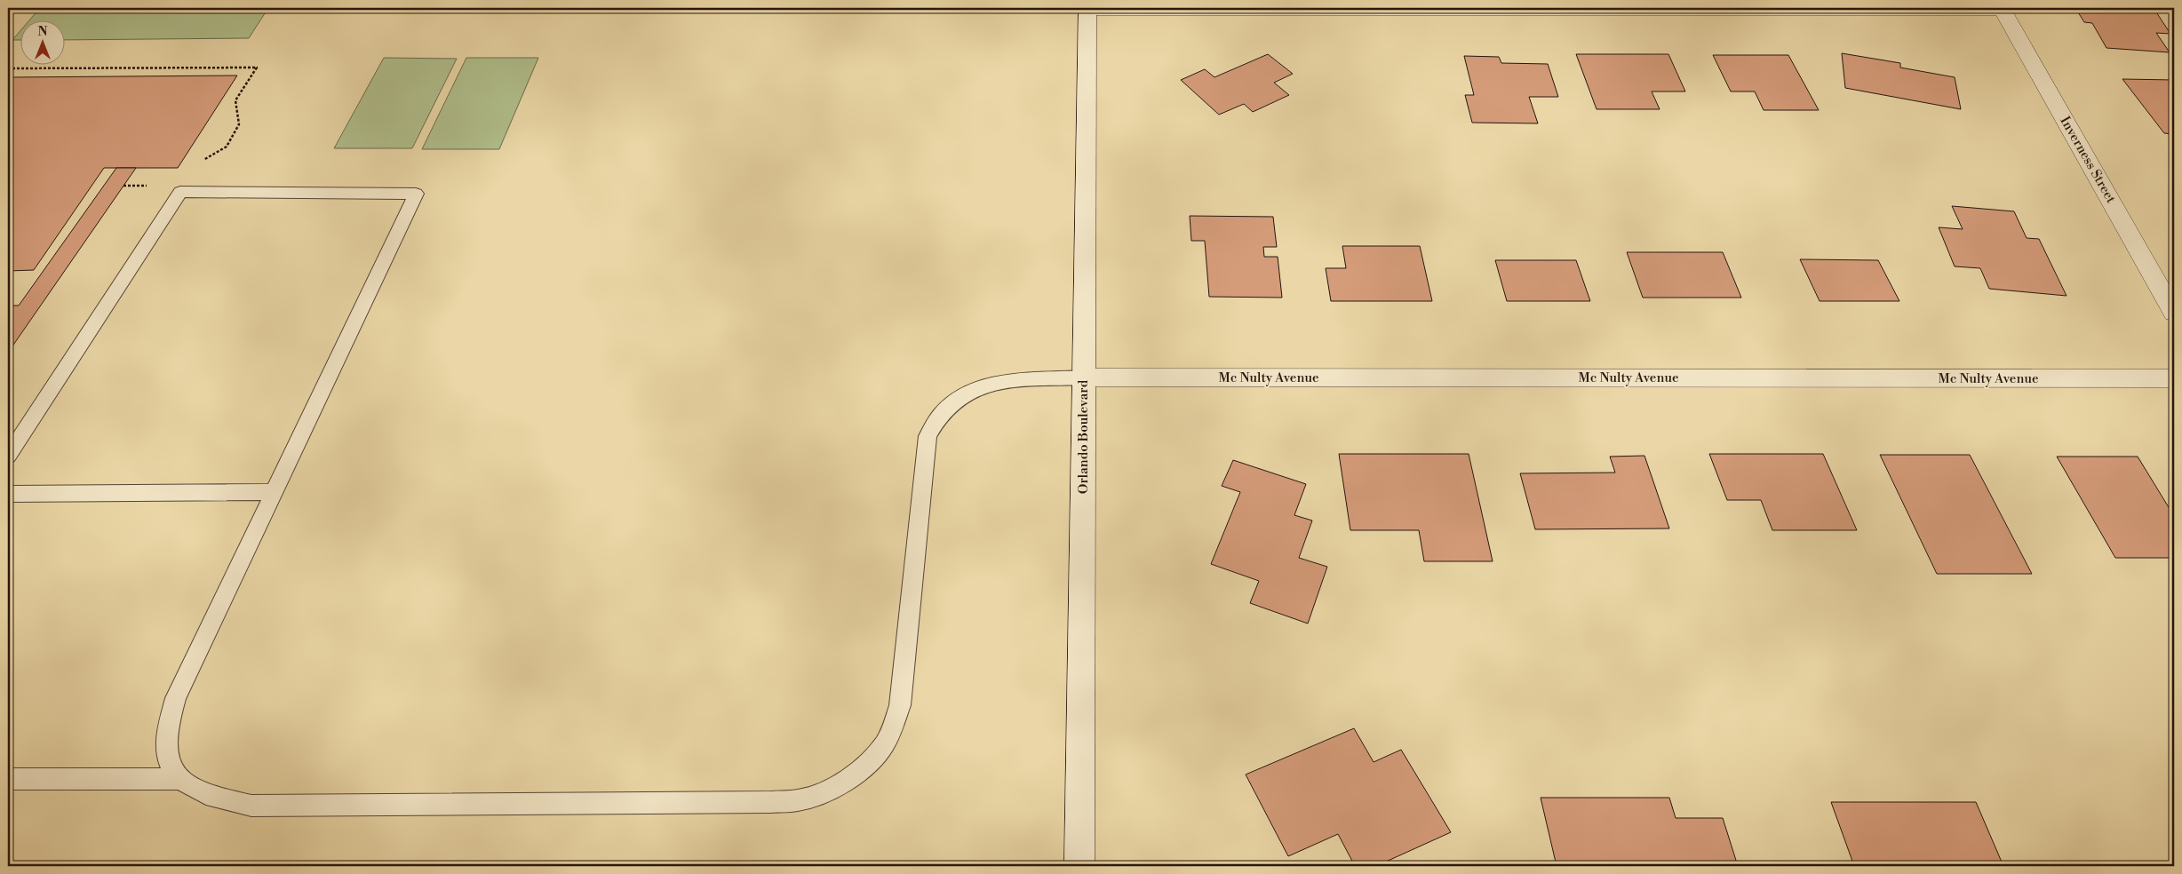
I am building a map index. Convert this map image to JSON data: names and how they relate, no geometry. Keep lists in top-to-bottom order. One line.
{"streets":{"street":["Inverness Street","Mc Nulty Avenue","Orlando Boulevard"]},"crossings":[["Mc Nulty Avenue","Orlando Boulevard"]],"north":"top"}
